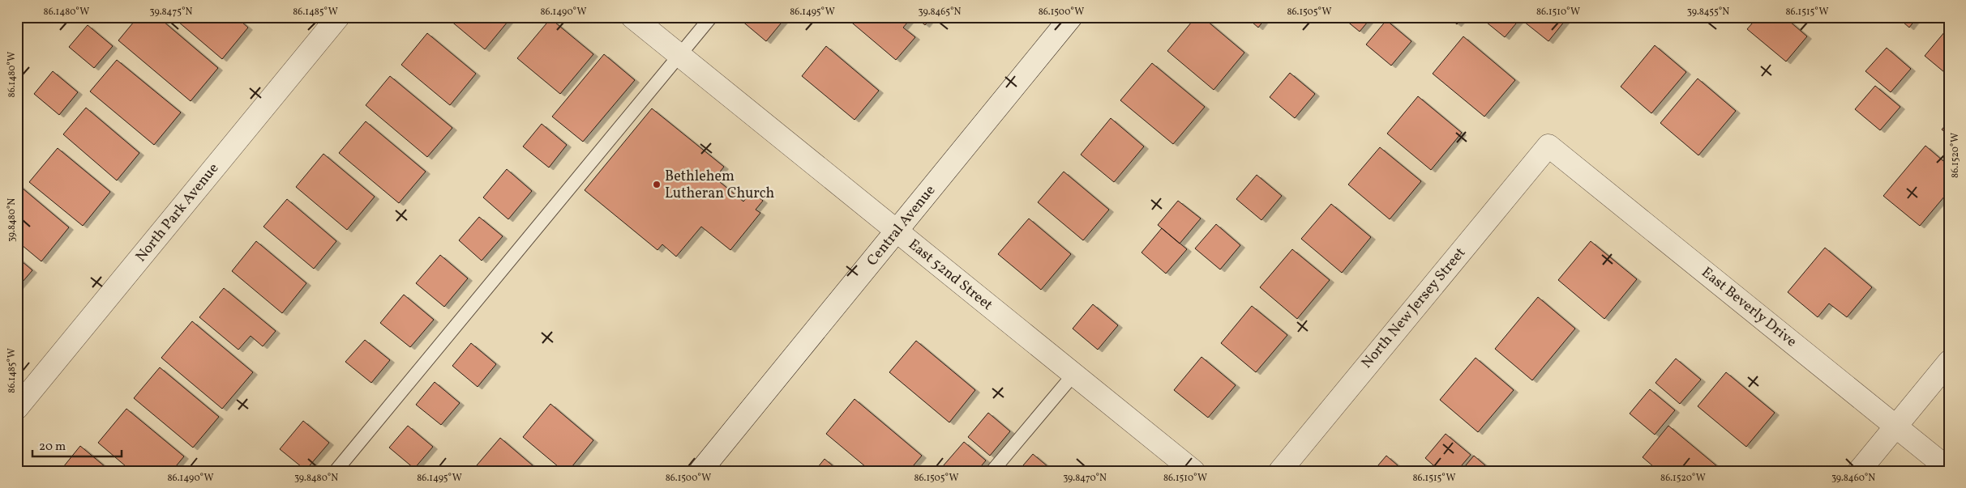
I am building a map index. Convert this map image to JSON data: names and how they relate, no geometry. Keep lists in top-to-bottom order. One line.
{"streets":{"street":["North Park Avenue","Central Avenue","East 52nd Street","East Beverly Drive","North New Jersey Street"]},"crossings":[["Central Avenue","East 52nd Street"],["East Beverly Drive","North New Jersey Street"]],"places":["Bethlehem Lutheran Church"],"scale_bar":"20 m","coordinates":["86.1480°W","39.8475°N","86.1485°W","86.1490°W","86.1495°W","39.8465°N","86.1500°W","86.1505°W","86.1510°W","39.8455°N","86.1515°W","86.1520°W","39.8480°N","39.8470°N","39.8460°N"]}
